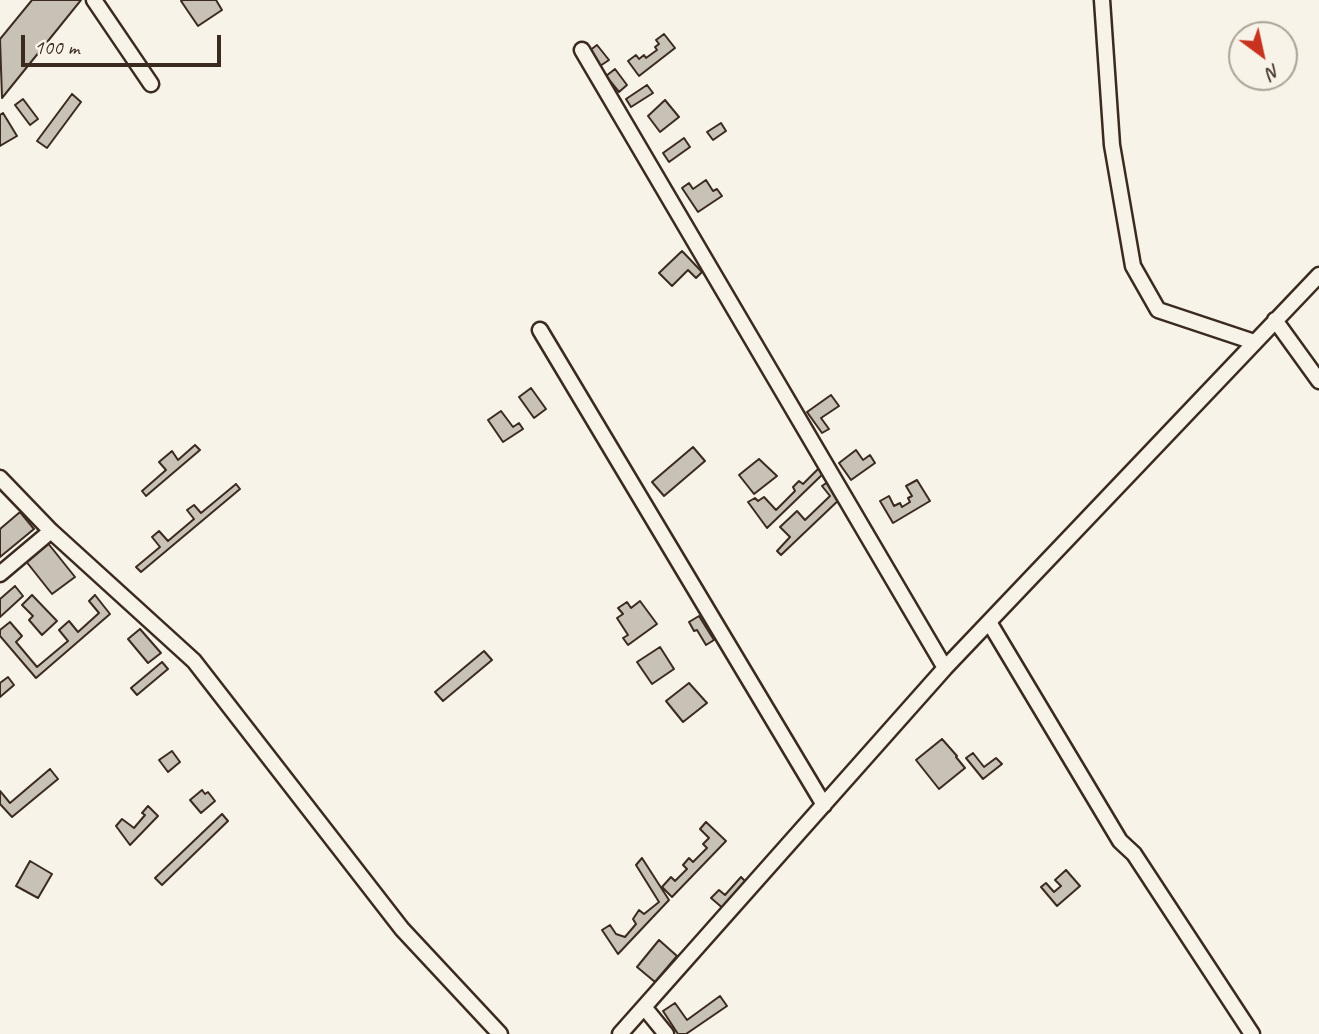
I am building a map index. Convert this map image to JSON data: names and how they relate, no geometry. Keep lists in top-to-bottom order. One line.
{"scale_bar":"100 m","north":"bottom right"}
